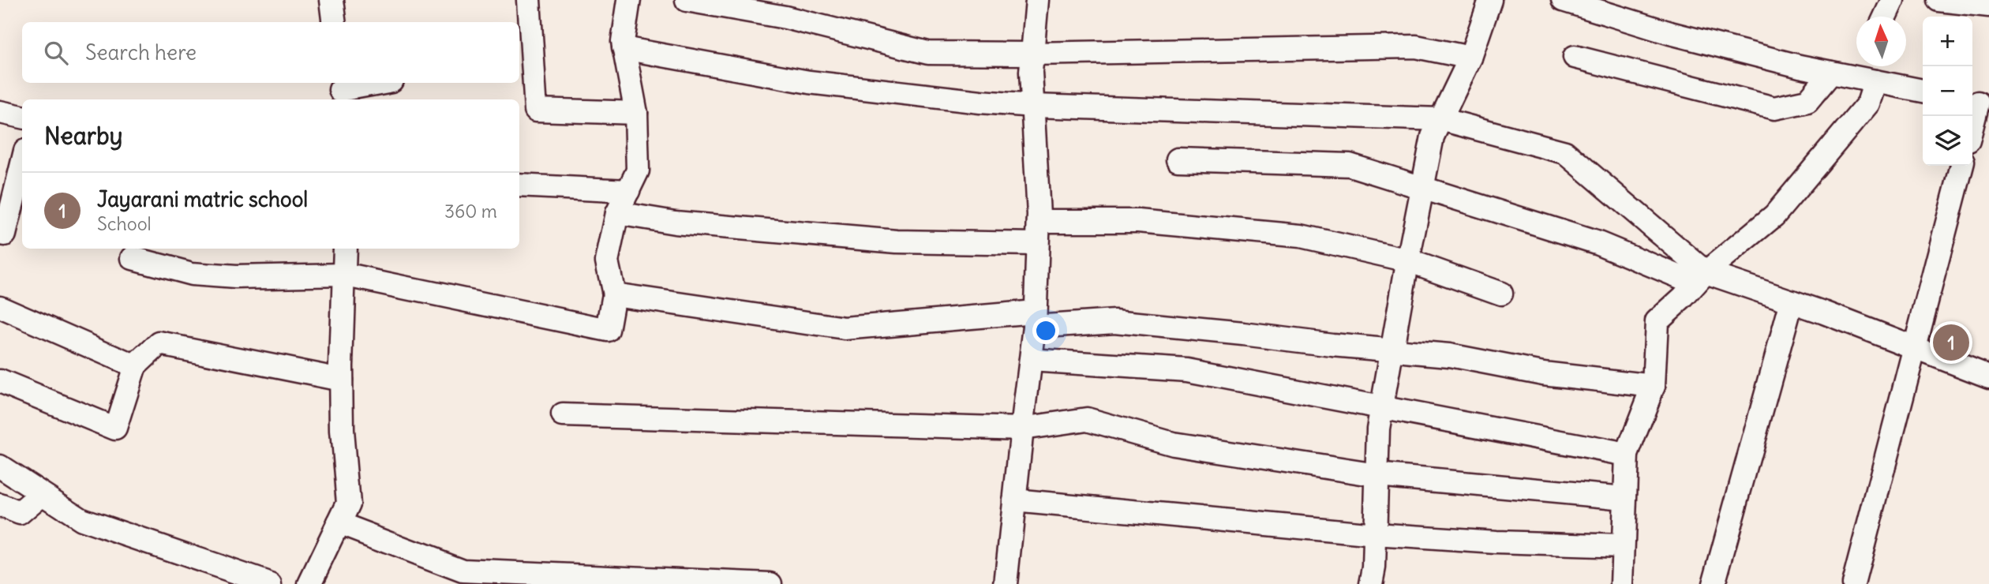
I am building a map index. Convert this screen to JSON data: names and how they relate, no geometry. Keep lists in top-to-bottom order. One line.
{"north":"top","page":{"map_buttons":["+","−"],"search":"Search here","heading":"Nearby","list":[{"mark":"1","name":"Jayarani matric school","note":"School","value":"360 m"}],"pins":"1"}}
